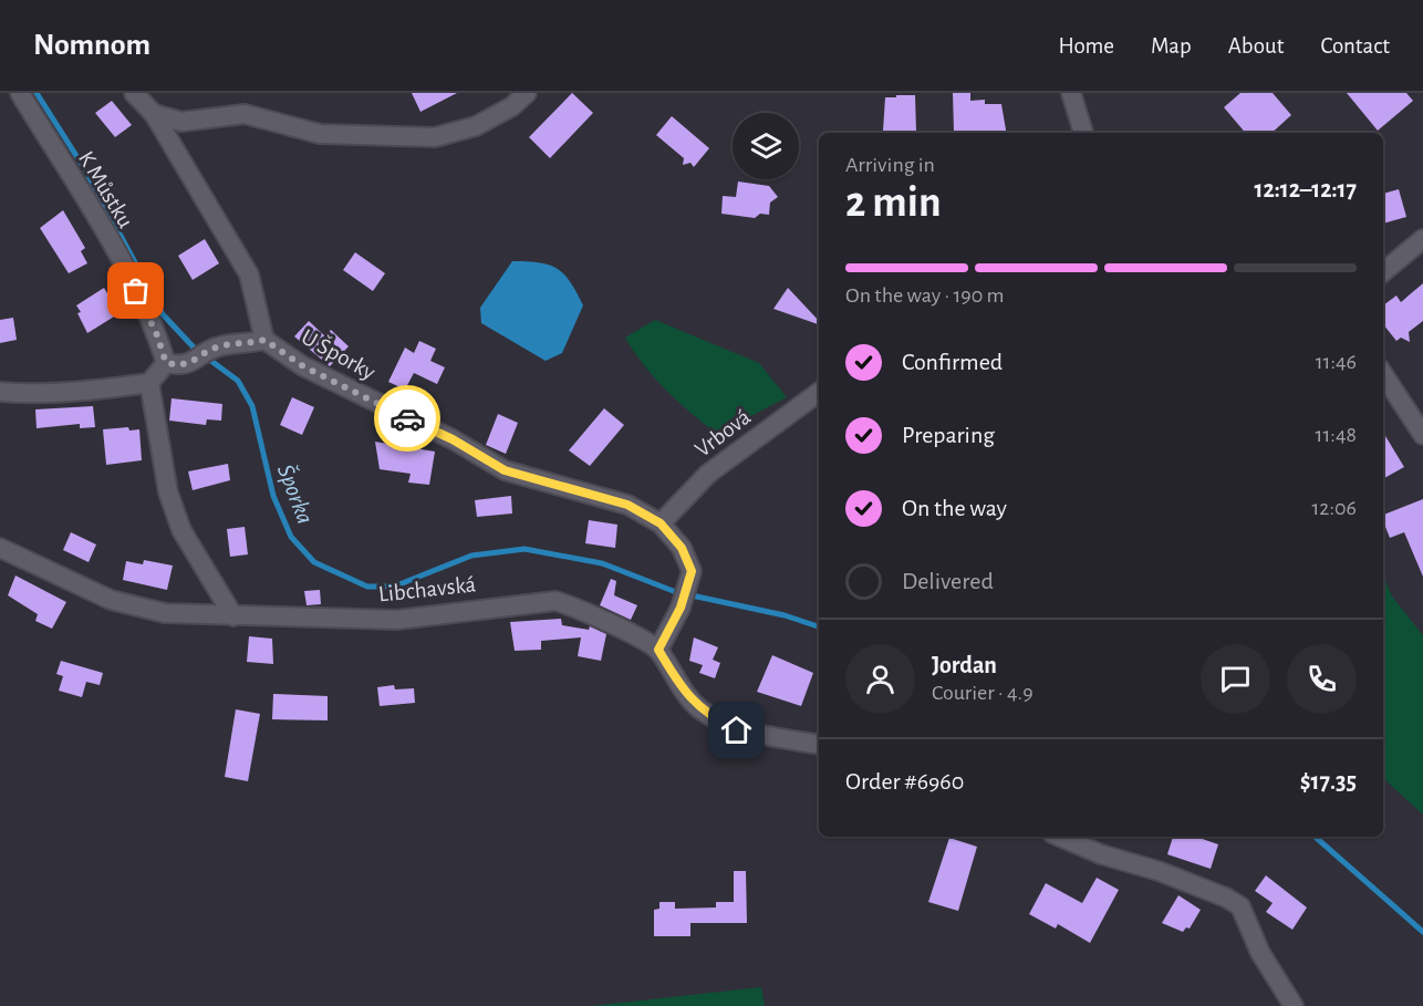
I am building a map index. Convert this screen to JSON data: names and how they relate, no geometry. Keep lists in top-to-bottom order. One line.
{"streets":{"street":["K Můstku","U Šporky","Vrbová","Libchavská"]},"crossings":[["U Šporky","Vrbová"],["U Šporky","Libchavská"]],"water":["Šporka"],"page":{"header":"Nomnom","nav":["Home","Map","About","Contact"],"heading":["2 min","Arriving in","12:12–12:17"],"panel":["Jordan","Courier · 4.9","Order #6960","$17.35"],"bar":"On the way · 190 m","list":[["Confirmed","11:46"],["Preparing","11:48"],["On the way","12:06"],"Delivered"]}}
